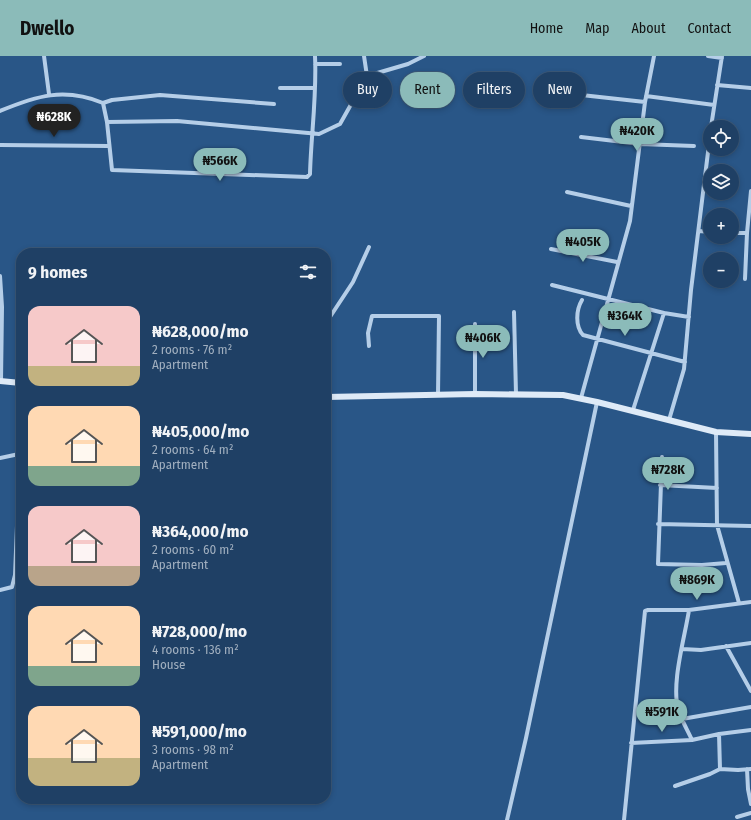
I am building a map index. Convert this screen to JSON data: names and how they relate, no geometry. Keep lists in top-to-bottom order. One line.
{"page":{"header":"Dwello","nav":["Home","Map","About","Contact"],"chip":["Buy","Rent","Filters","New"],"price":["₦628K","₦420K","₦566K","₦405K","₦364K","₦406K","₦728K","₦869K","₦591K"],"map_buttons":["+","−"],"heading":"9 homes","list":[{"name":"₦628,000/mo","note":"2 rooms · 76 m² · Apartment"},{"name":"₦405,000/mo","note":"2 rooms · 64 m² · Apartment"},{"name":"₦364,000/mo","note":"2 rooms · 60 m² · Apartment"},{"name":"₦728,000/mo","note":"4 rooms · 136 m² · House"},{"name":"₦591,000/mo","note":"3 rooms · 98 m² · Apartment"}]}}
